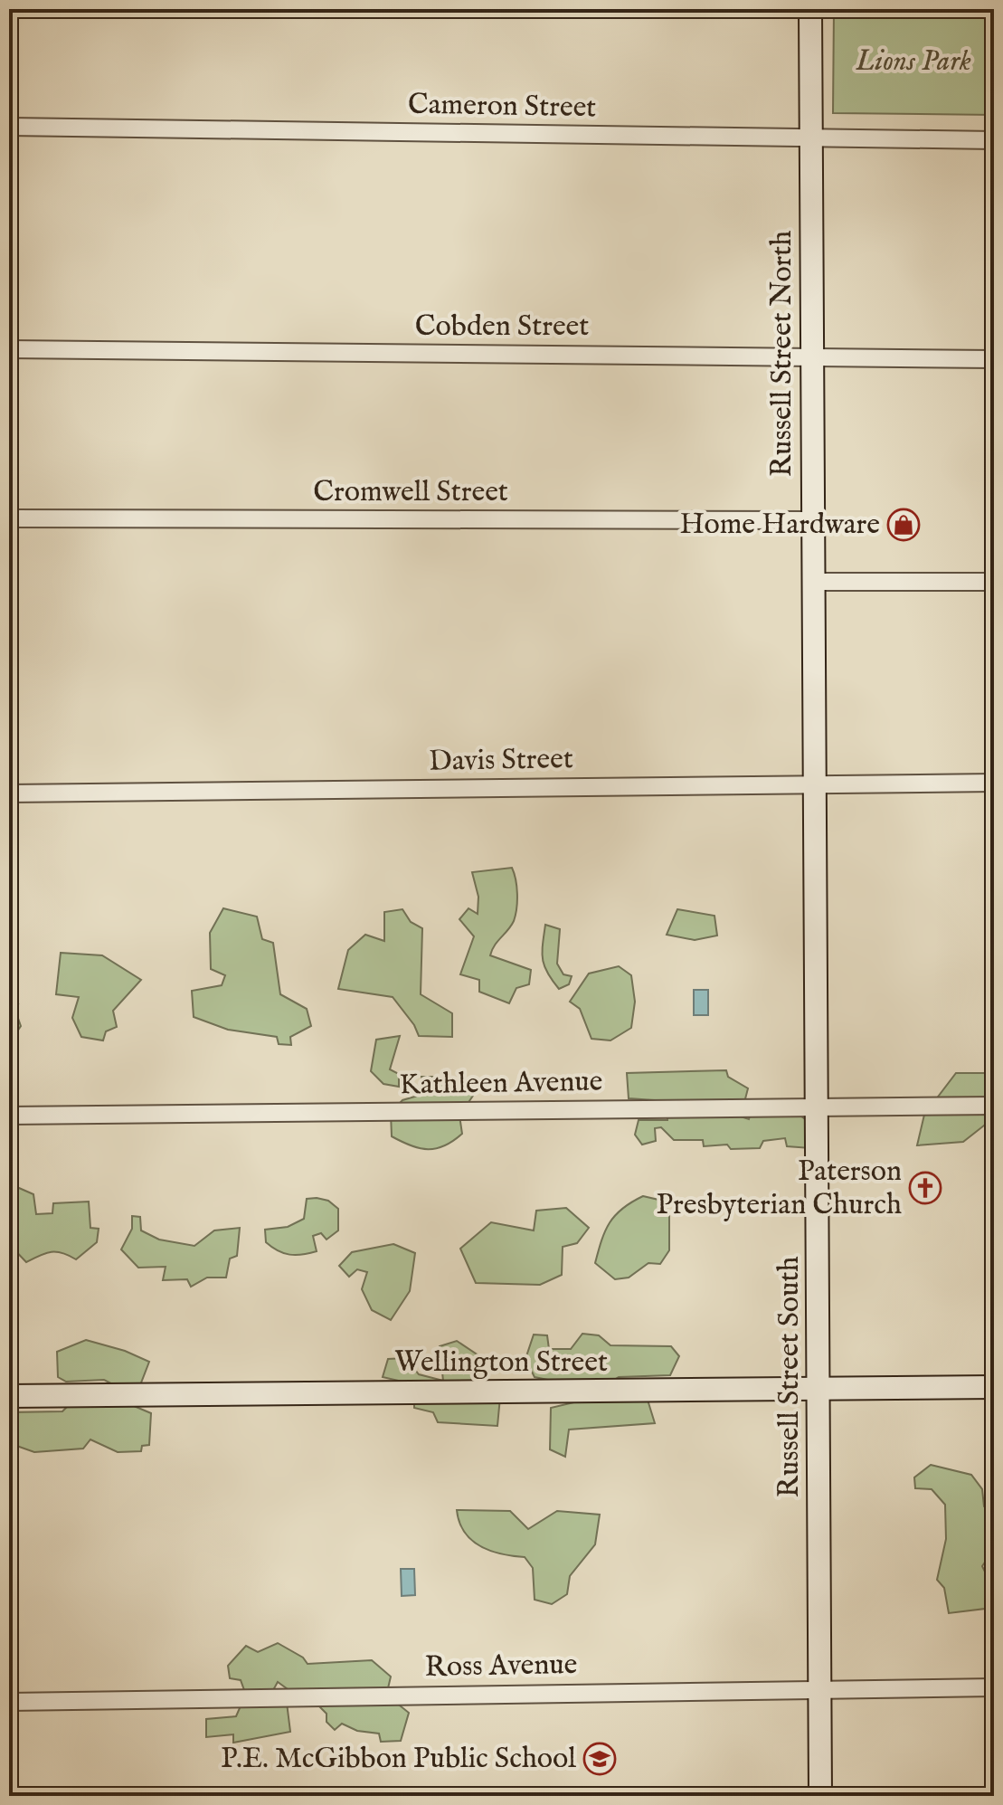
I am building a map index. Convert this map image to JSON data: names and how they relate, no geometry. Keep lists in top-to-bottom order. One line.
{"streets":{"street":["Cameron Street","Cobden Street","Russell Street North","Cromwell Street","Davis Street","Kathleen Avenue","Wellington Street","Russell Street South","Ross Avenue"]},"crossings":[["Cameron Street","Russell Street North"],["Cobden Street","Russell Street North"],["Russell Street North","Cromwell Street"],["Russell Street North","Davis Street"],["Russell Street North","Russell Street South"],["Davis Street","Russell Street South"],["Kathleen Avenue","Russell Street South"],["Wellington Street","Russell Street South"],["Russell Street South","Ross Avenue"]],"parks":["Lions Park"],"places":{"shop":["Home Hardware"],"church":["Paterson Presbyterian Church"],"school or university":["P.E. McGibbon Public School"]}}
